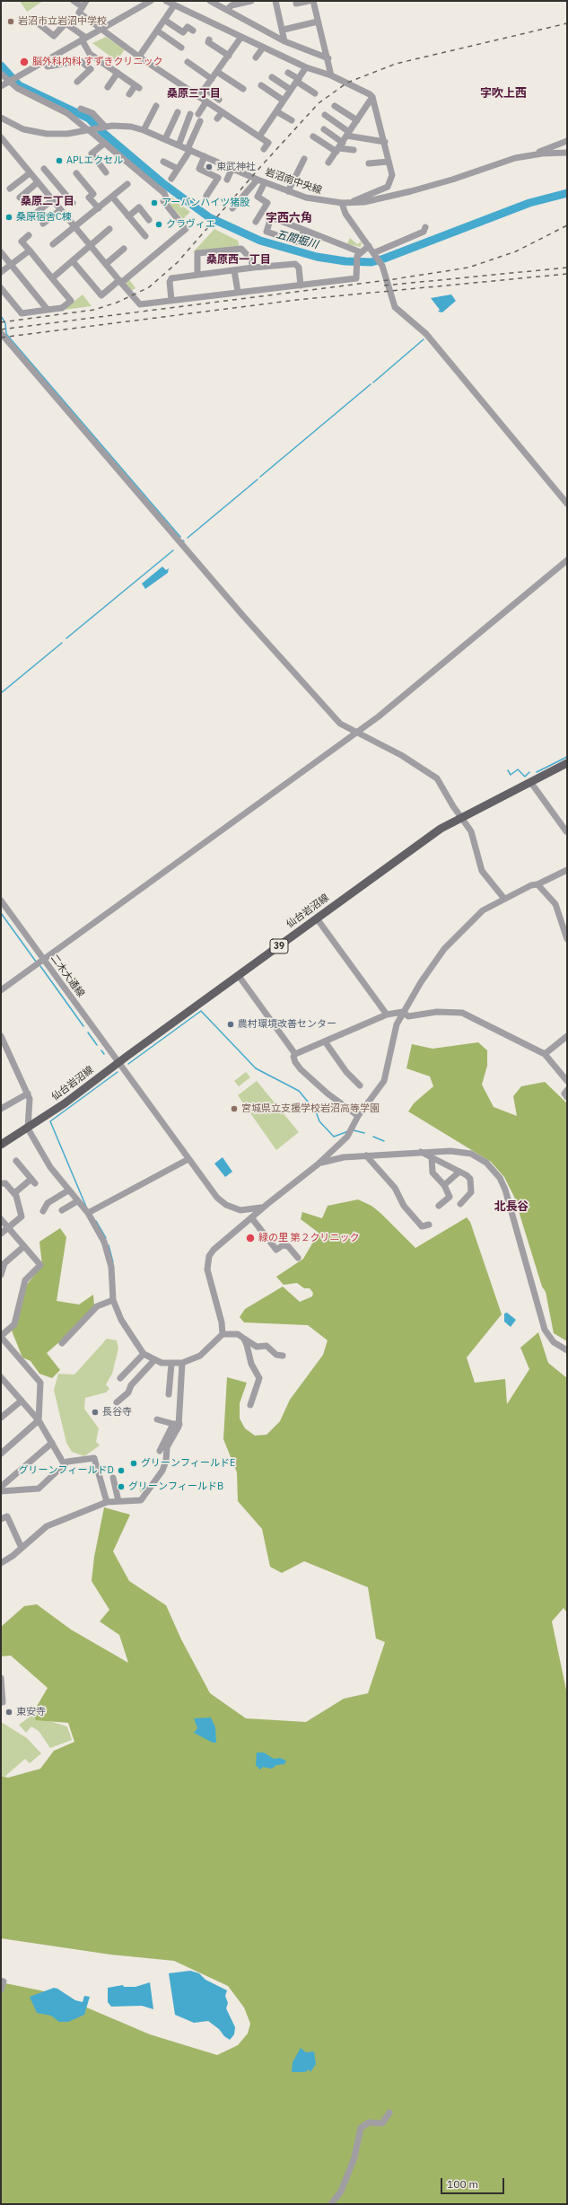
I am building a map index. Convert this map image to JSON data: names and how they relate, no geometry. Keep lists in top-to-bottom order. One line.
{"streets":{"main road":["仙台岩沼線","39"],"street":["岩沼南中央線","二木大通線"]},"crossings":[["仙台岩沼線","二木大通線"]],"districts":["字吹上西","桑原三丁目","桑原二丁目","字西六角","桑原西一丁目","北長谷"],"water":["五間堀川"],"places":["岩沼市立岩沼中学校","脳外科内科 すずきクリニック","APLエクセル","東武神社","アーバンハイツ猪股","桑原宿舎C棟","クラヴィエ","農村環境改善センター","宮城県立支援学校岩沼高等学園","緑の里 第２クリニック","長谷寺","グリーンフィールドE","グリーンフィールドD","グリーンフィールドB","東安寺"],"scale_bar":"100 m"}
